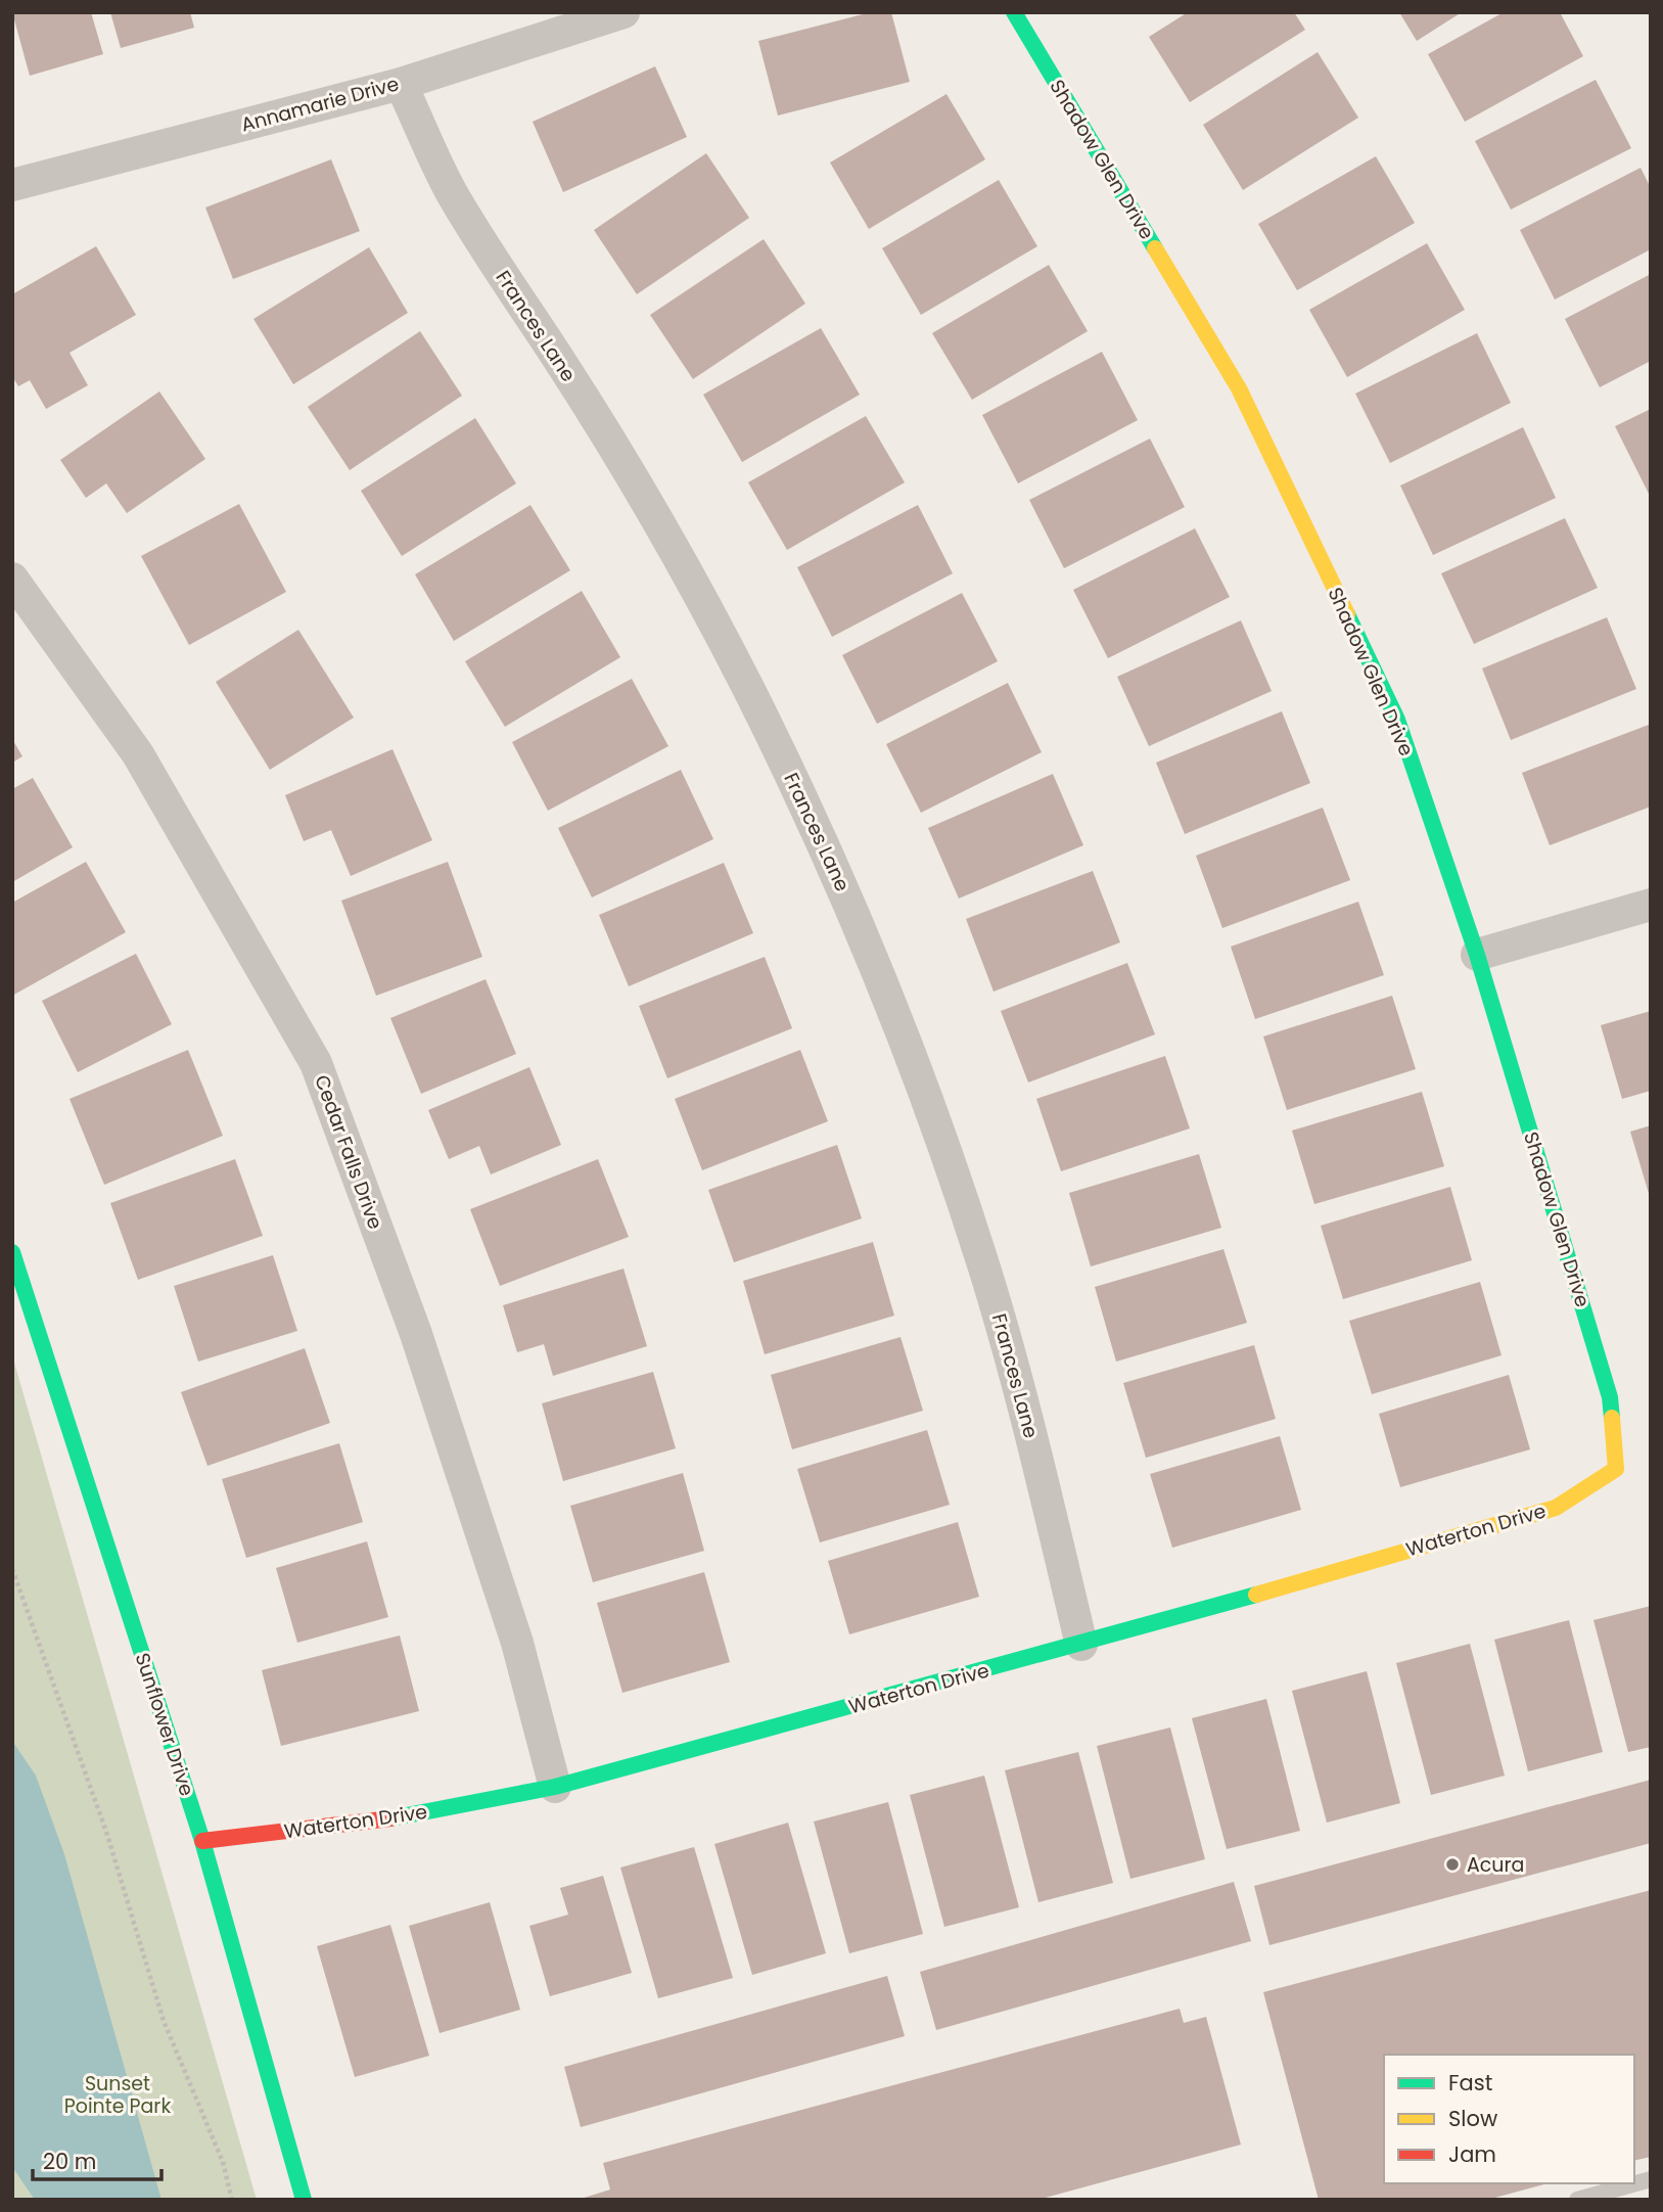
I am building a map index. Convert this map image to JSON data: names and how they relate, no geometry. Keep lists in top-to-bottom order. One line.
{"streets":{"street":["Annamarie Drive","Shadow Glen Drive","Frances Lane","Cedar Falls Drive","Waterton Drive","Sunflower Drive"]},"crossings":[["Annamarie Drive","Frances Lane"],["Shadow Glen Drive","Waterton Drive"],["Frances Lane","Waterton Drive"],["Cedar Falls Drive","Waterton Drive"],["Waterton Drive","Sunflower Drive"]],"parks":["Sunset Pointe Park"],"places":["Acura"],"legend":["Fast","Slow","Jam"],"scale_bar":"20 m"}
